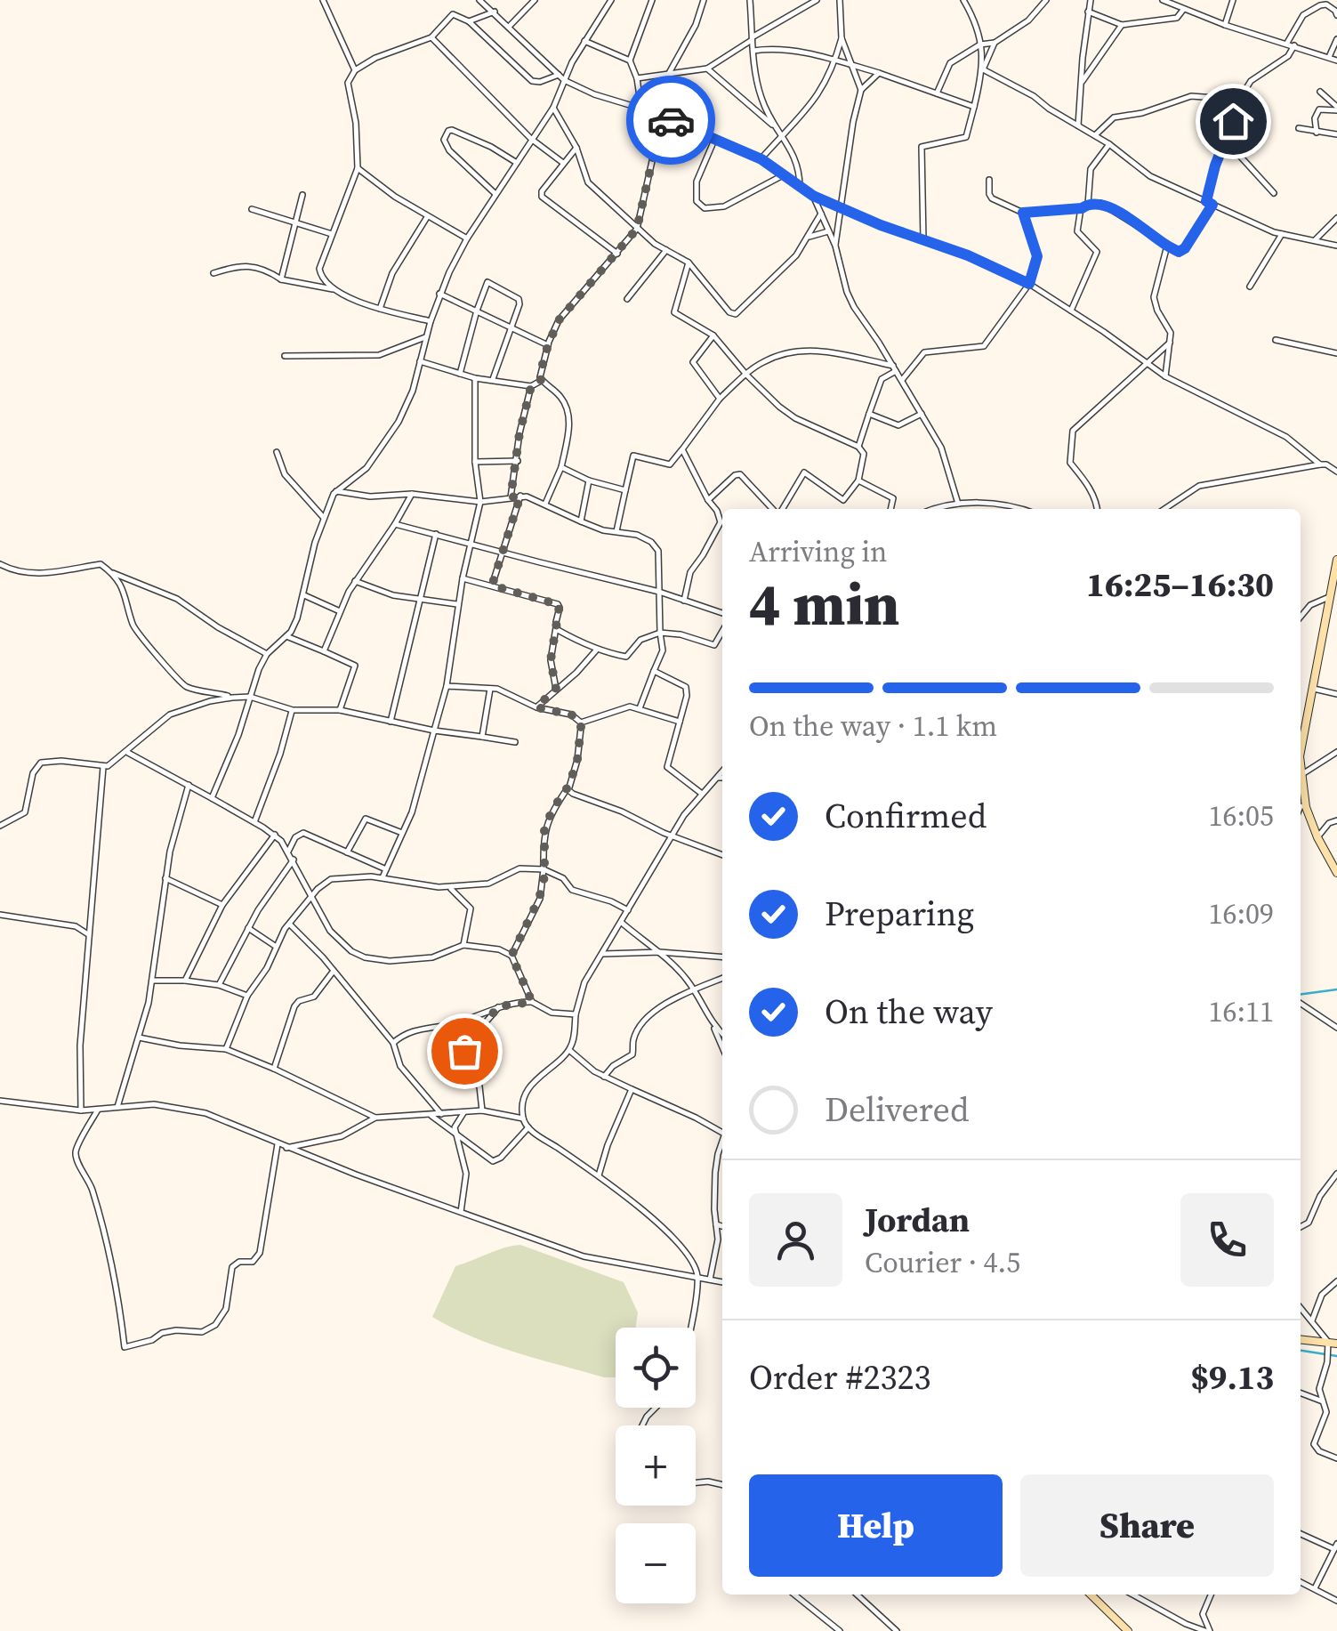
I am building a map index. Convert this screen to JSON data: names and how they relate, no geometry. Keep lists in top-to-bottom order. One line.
{"page":{"heading":["4 min","Arriving in","16:25–16:30"],"panel":["Jordan","Courier · 4.5","Order #2323","$9.13"],"bar":"On the way · 1.1 km","list":[["Confirmed","16:05"],["Preparing","16:09"],["On the way","16:11"],"Delivered"],"map_buttons":["+","−"],"buttons":["Help","Share"]}}
